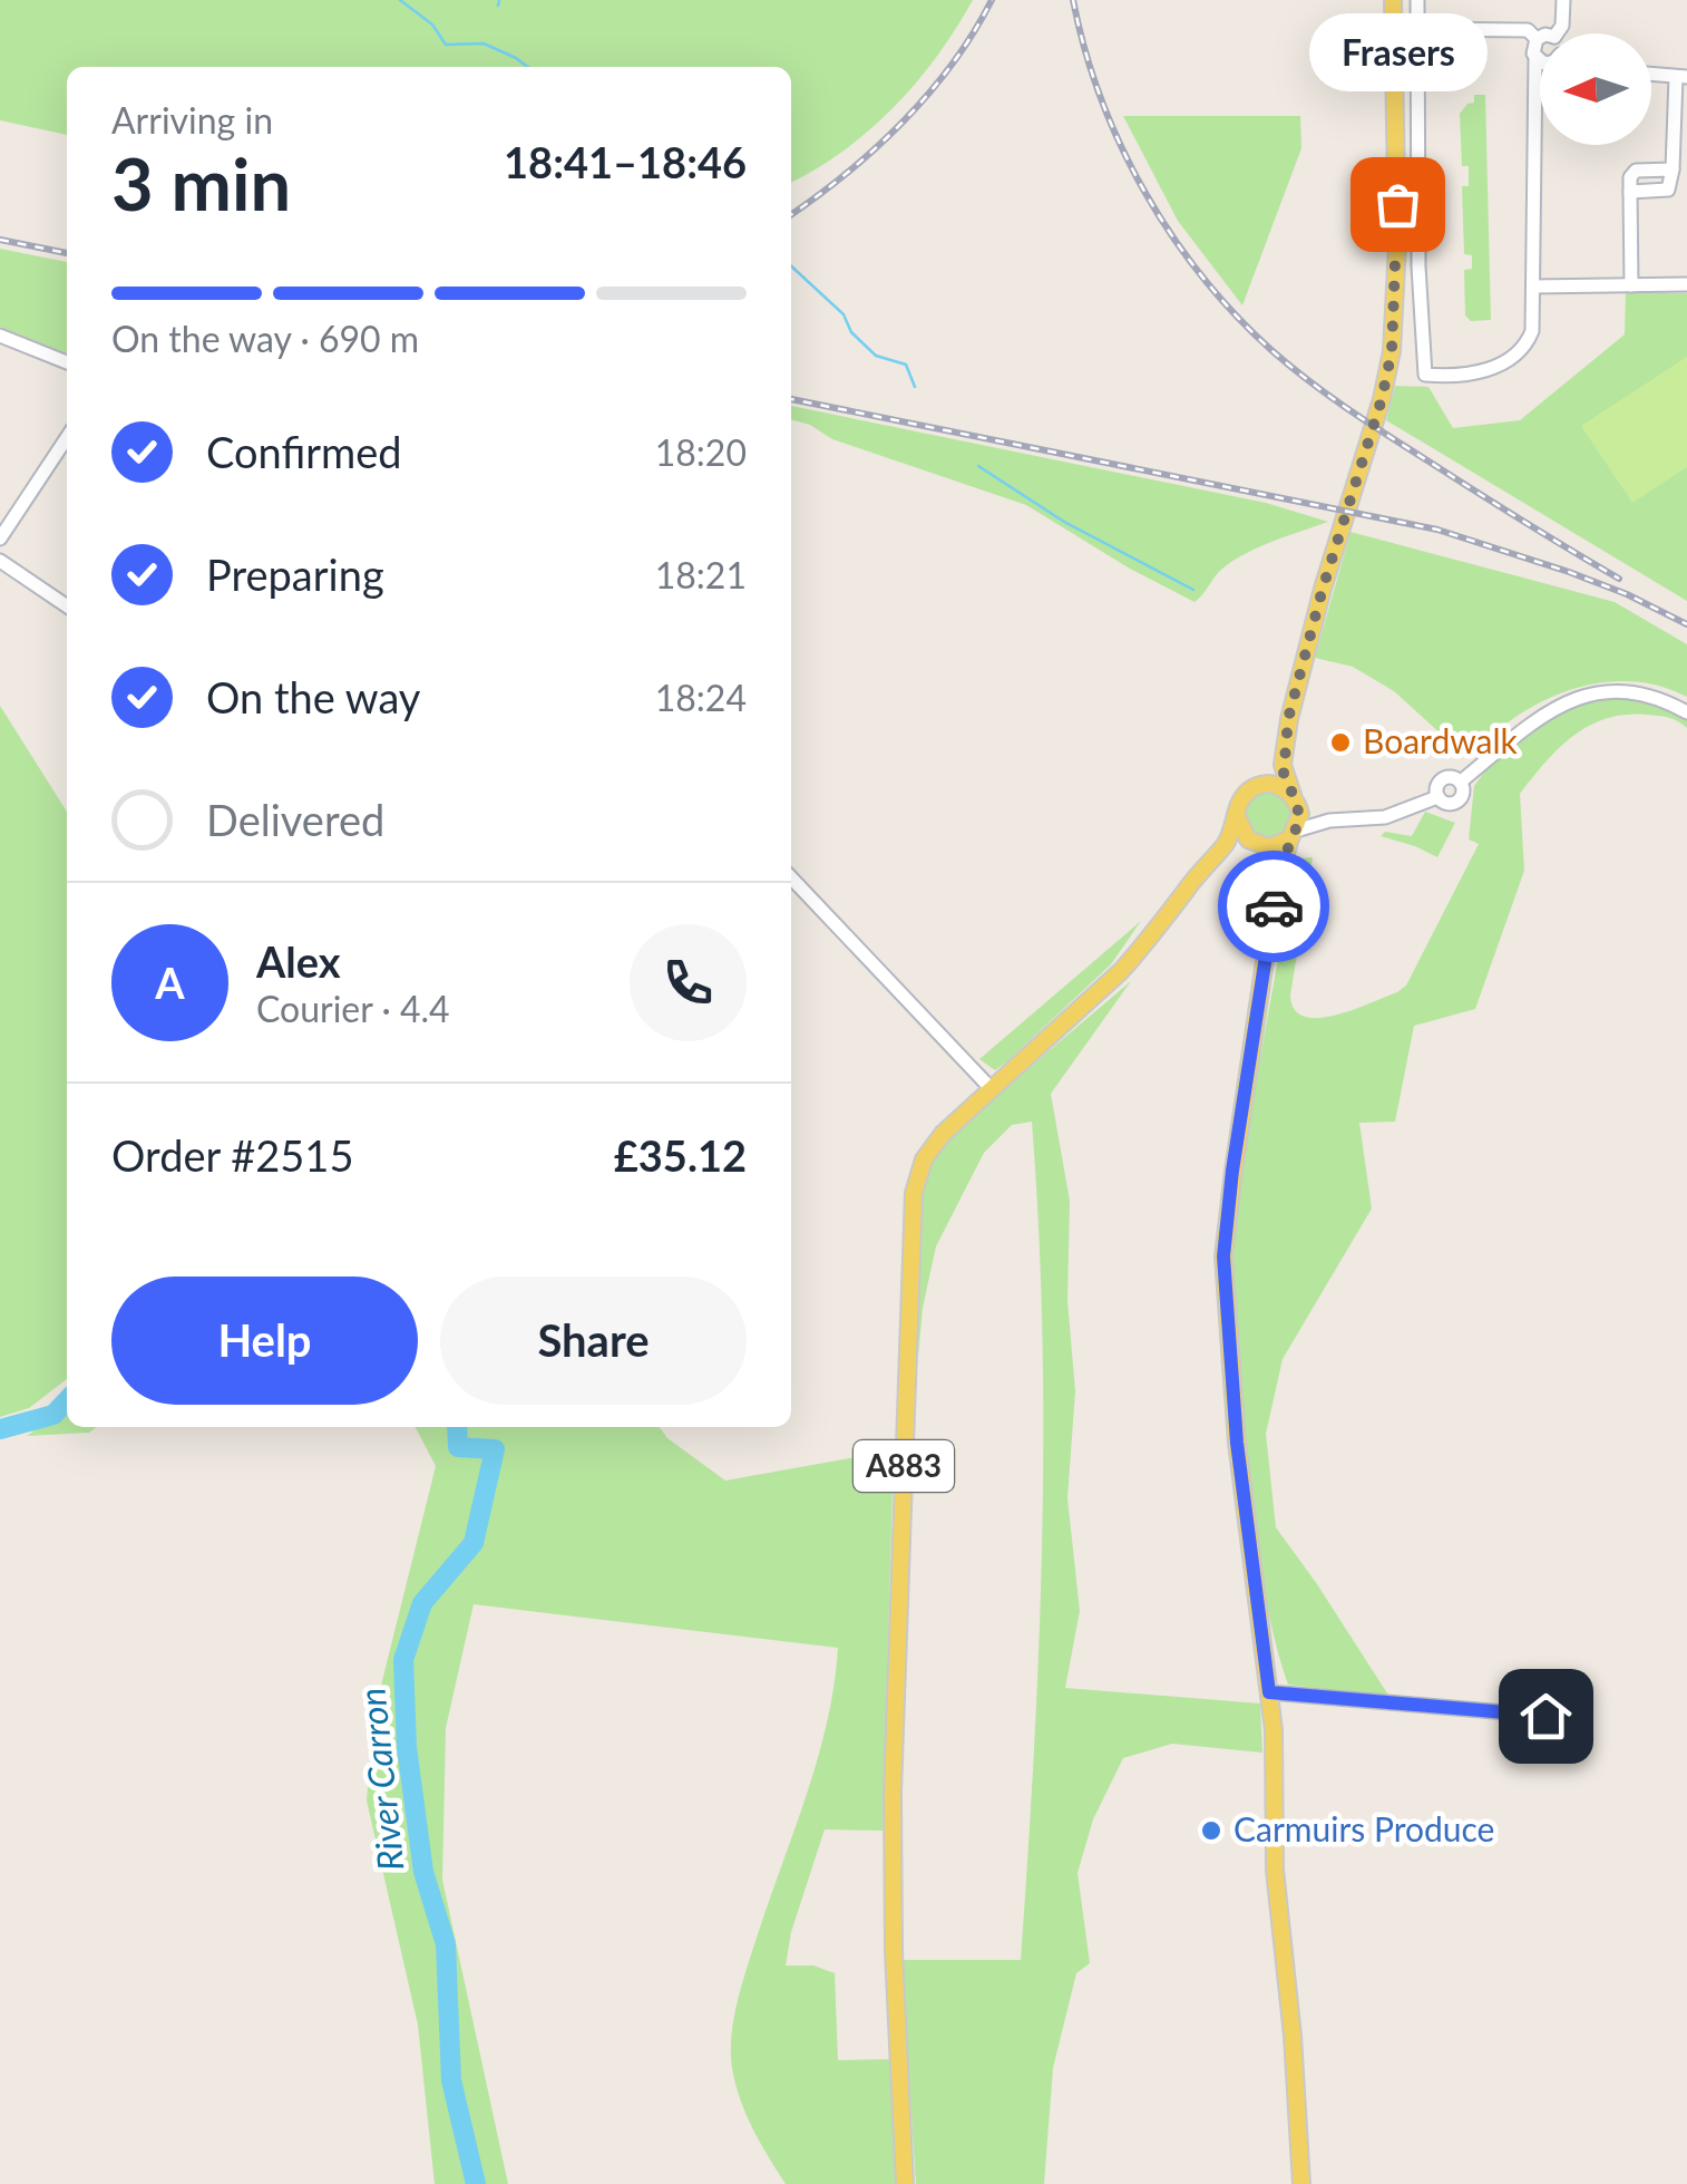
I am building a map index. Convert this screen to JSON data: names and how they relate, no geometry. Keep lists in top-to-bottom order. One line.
{"streets":{"main road":["A883"]},"water":["River Carron"],"places":["Frasers","Boardwalk","Carmuirs Produce"],"north":"left","page":{"bubble":"Frasers","heading":["3 min","Arriving in","18:41–18:46"],"panel":["Alex","Courier · 4.4","Order #2515","£35.12"],"bar":"On the way · 690 m","list":[["Confirmed","18:20"],["Preparing","18:21"],["On the way","18:24"],"Delivered"],"round":"A","buttons":["Help","Share"]}}
